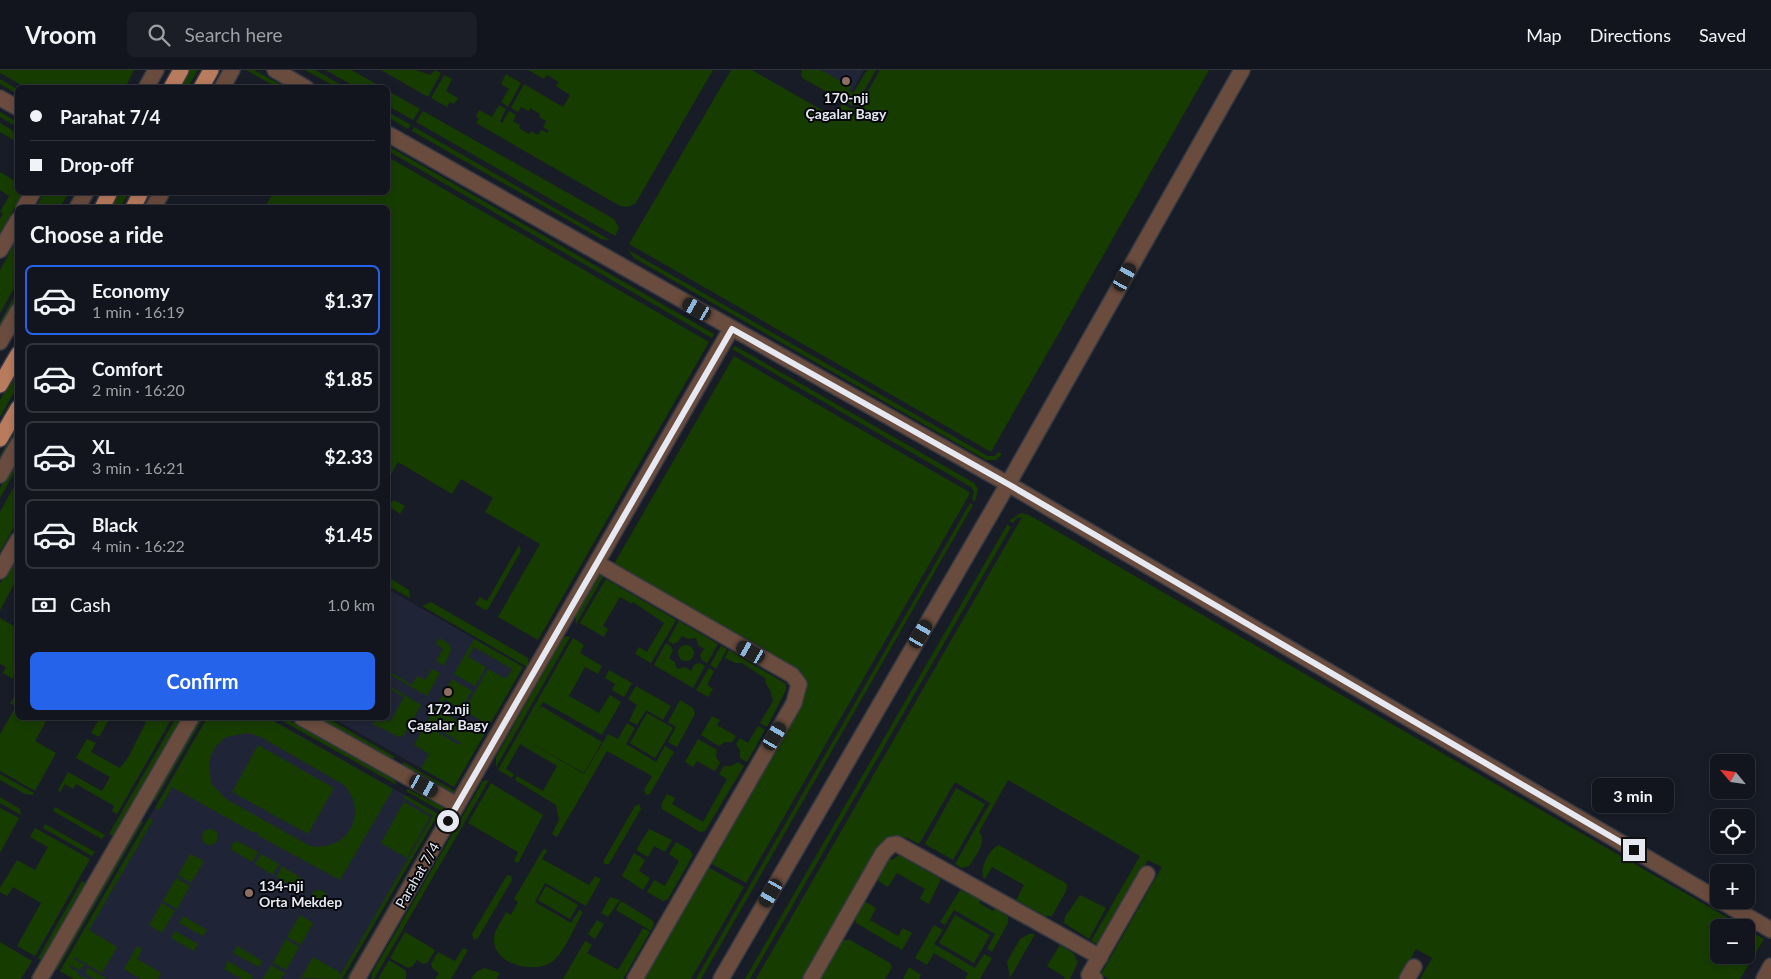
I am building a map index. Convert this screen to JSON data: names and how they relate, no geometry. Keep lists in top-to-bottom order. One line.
{"streets":{"street":["Parahat 7/4"]},"places":["170-nji Çagalar Bagy","172.nji Çagalar Bagy","134-nji Orta Mekdep"],"north":"top left","page":{"header":"Vroom","search":"Search here","nav":["Map","Directions","Saved"],"banner":["Parahat 7/4","Drop-off"],"heading":"Choose a ride","list":[{"name":"Economy","note":"1 min · 16:19","value":"$1.37"},{"name":"Comfort","note":"2 min · 16:20","value":"$1.85"},{"name":"XL","note":"3 min · 16:21","value":"$2.33"},{"name":"Black","note":"4 min · 16:22","value":"$1.45"}],"pay":["Cash","1.0 km"],"buttons":"Confirm","map_buttons":["+","−"],"bubble":"3 min"}}
